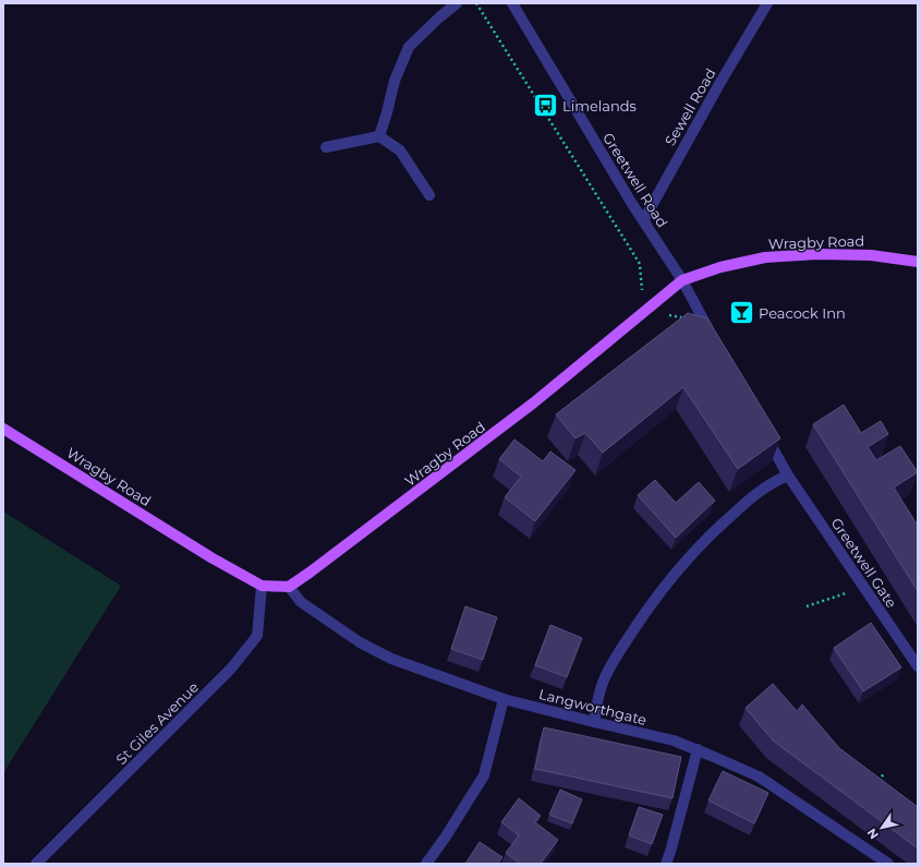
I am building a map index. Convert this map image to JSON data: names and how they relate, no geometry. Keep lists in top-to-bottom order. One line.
{"streets":{"main road":["Wragby Road"],"street":["Sewell Road","Greetwell Road","Greetwell Gate","Langworthgate","St Giles Avenue"]},"crossings":[["Sewell Road","Greetwell Road"],["Greetwell Road","Wragby Road"],["Wragby Road","Langworthgate"],["Wragby Road","St Giles Avenue"]],"places":{"bus stop":["Limelands"],"bar":["Peacock Inn"]},"north":"bottom left"}
